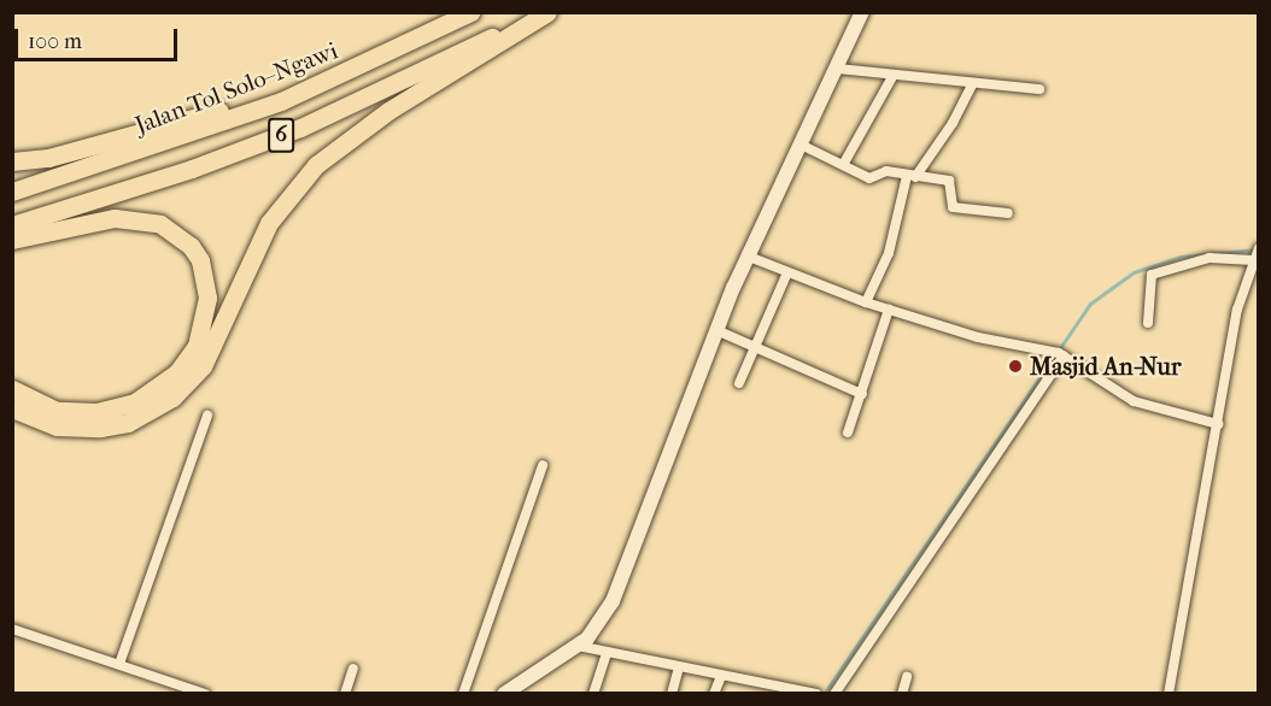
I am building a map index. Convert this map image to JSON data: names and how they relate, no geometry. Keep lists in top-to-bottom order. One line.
{"streets":{"highway":["Jalan Tol Solo–Ngawi","6"]},"places":["Masjid An-Nur"],"scale_bar":"100 m"}
